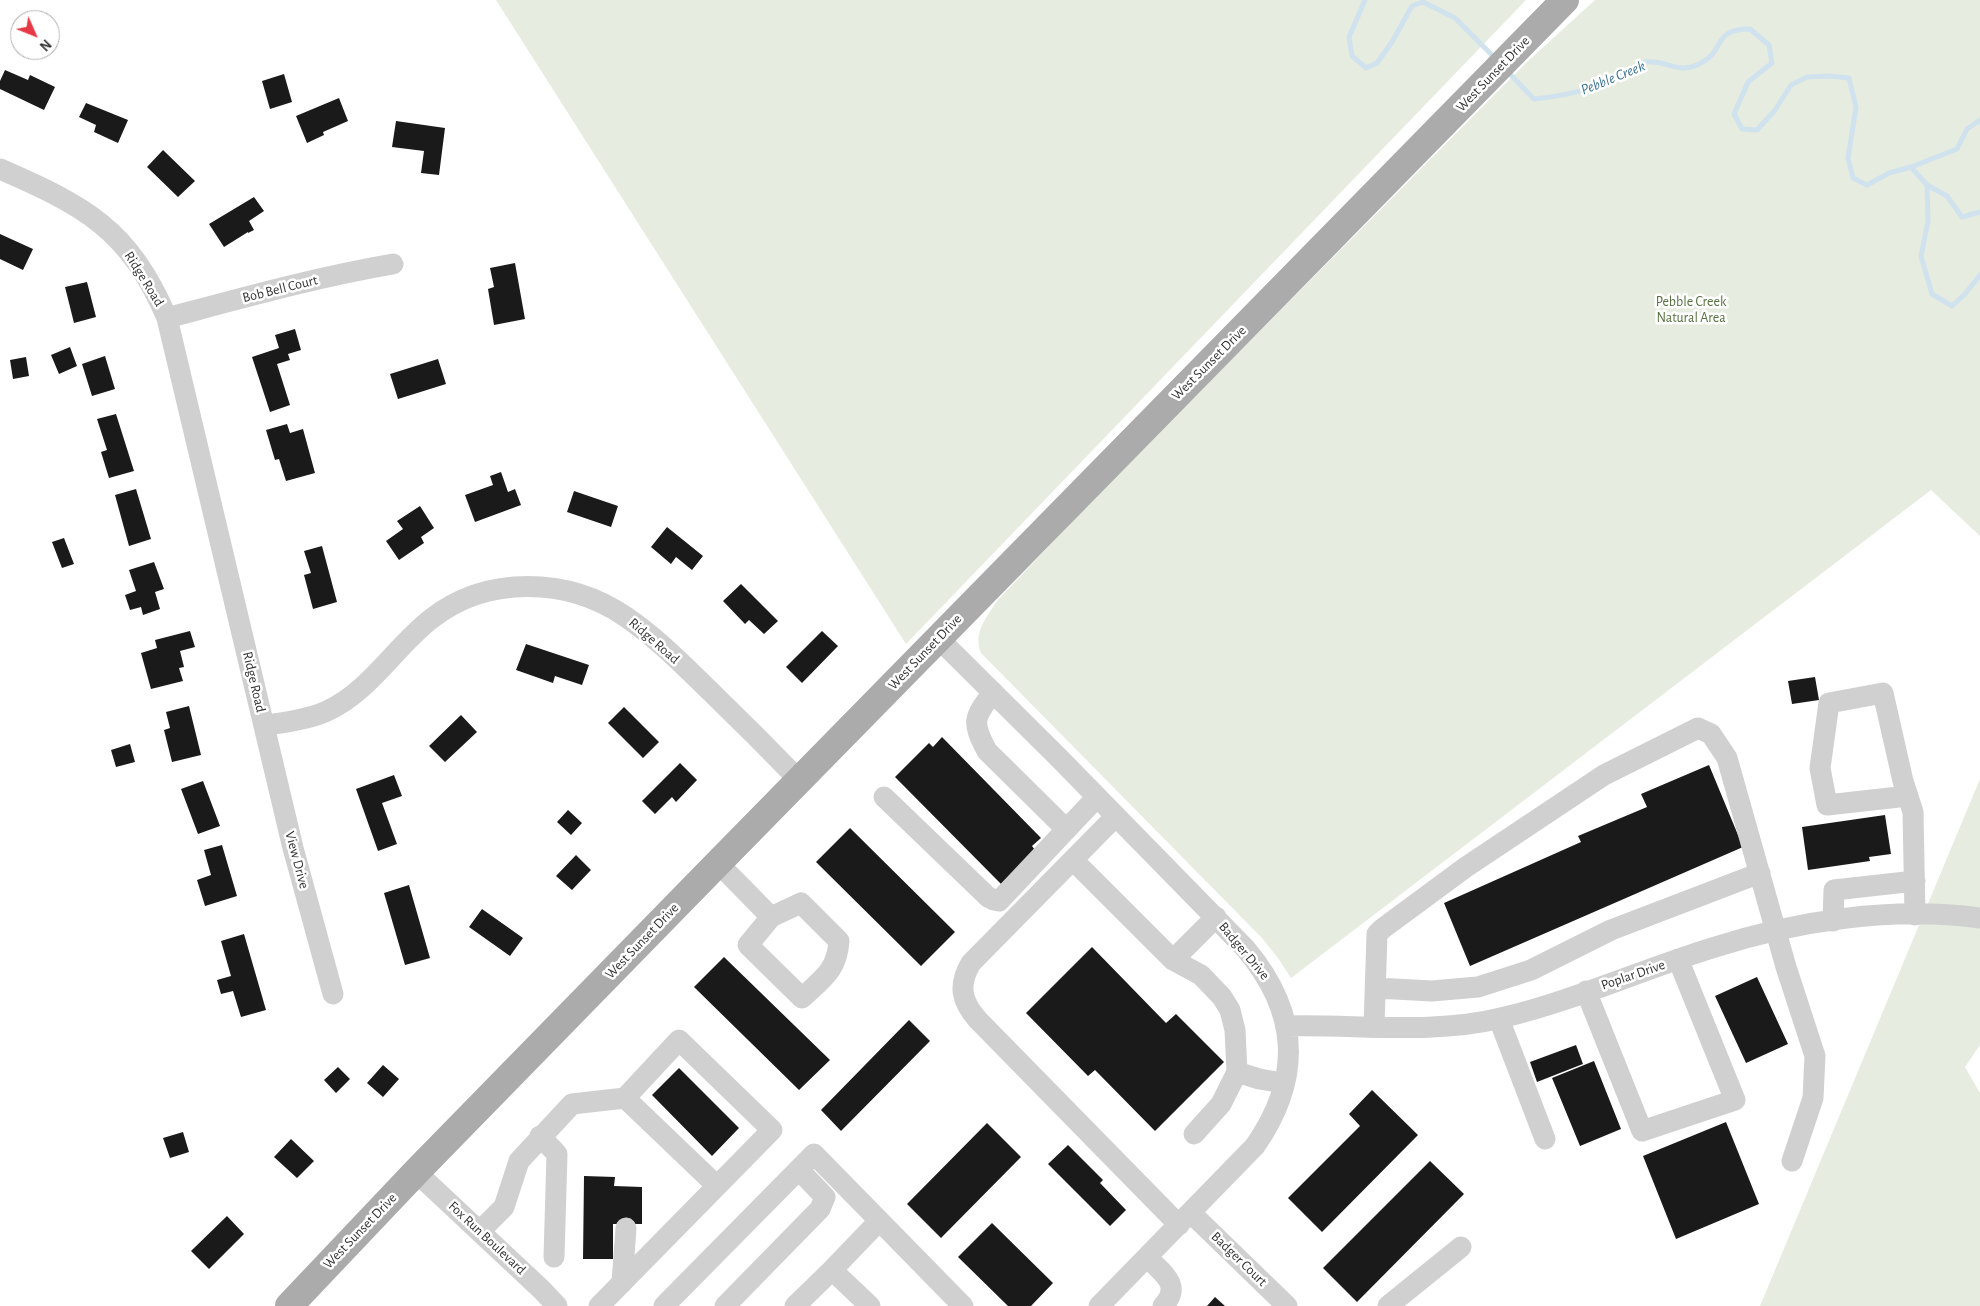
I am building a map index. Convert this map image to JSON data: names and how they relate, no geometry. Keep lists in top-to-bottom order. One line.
{"streets":{"main road":["West Sunset Drive"],"street":["Ridge Road","Bob Bell Court","View Drive","Badger Drive","Poplar Drive","Fox Run Boulevard","Badger Court"]},"crossings":[["West Sunset Drive","Ridge Road"],["West Sunset Drive","Badger Drive"],["West Sunset Drive","Fox Run Boulevard"],["Ridge Road","Bob Bell Court"],["Ridge Road","View Drive"],["Badger Drive","Poplar Drive"],["Badger Drive","Badger Court"]],"water":["Pebble Creek"],"parks":["Pebble Creek Natural Area"],"north":"bottom right"}
